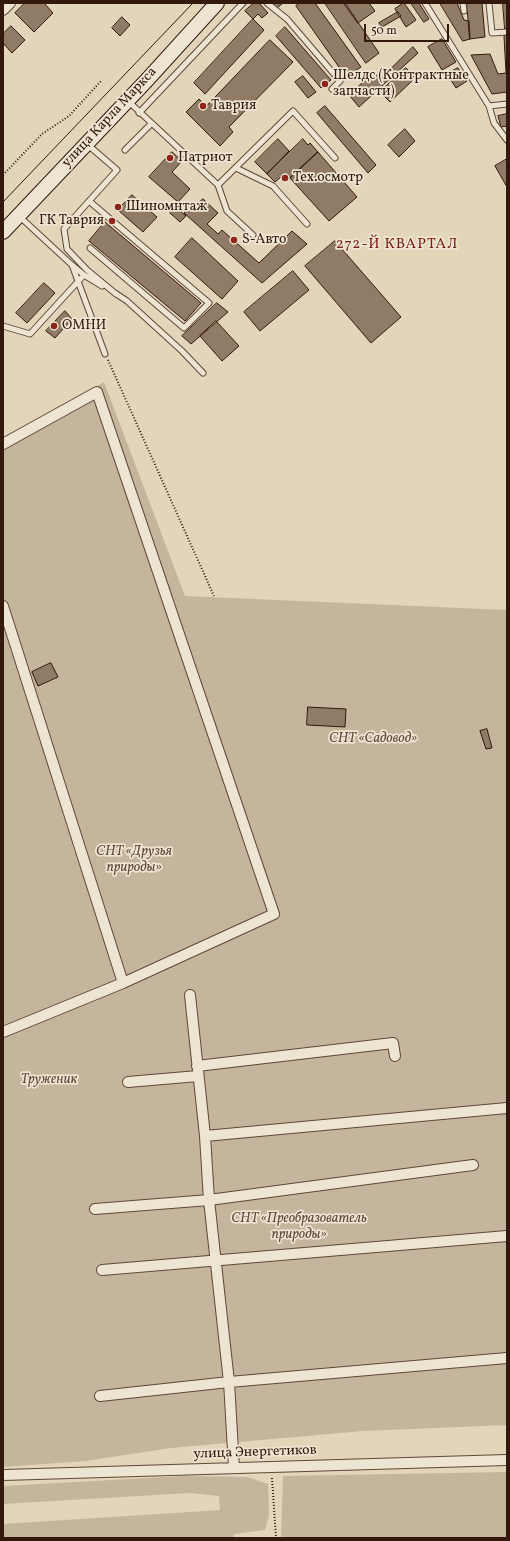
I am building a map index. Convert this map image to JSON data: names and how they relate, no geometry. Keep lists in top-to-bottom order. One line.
{"streets":{"street":["улица Карла Маркса","улица Энергетиков"]},"districts":["272-Й КВАРТАЛ"],"parks":["СНТ «Садовод»","СНТ «Друзья природы»","Труженик","СНТ «Преобразователь природы»"],"places":["Шелдс (Контрактные запчасти)","Таврия","Патриот","Тех.осмотр","Шиномнтаж","ГК Таврия","S-Авто","ОМНИ"],"scale_bar":"50 m"}
